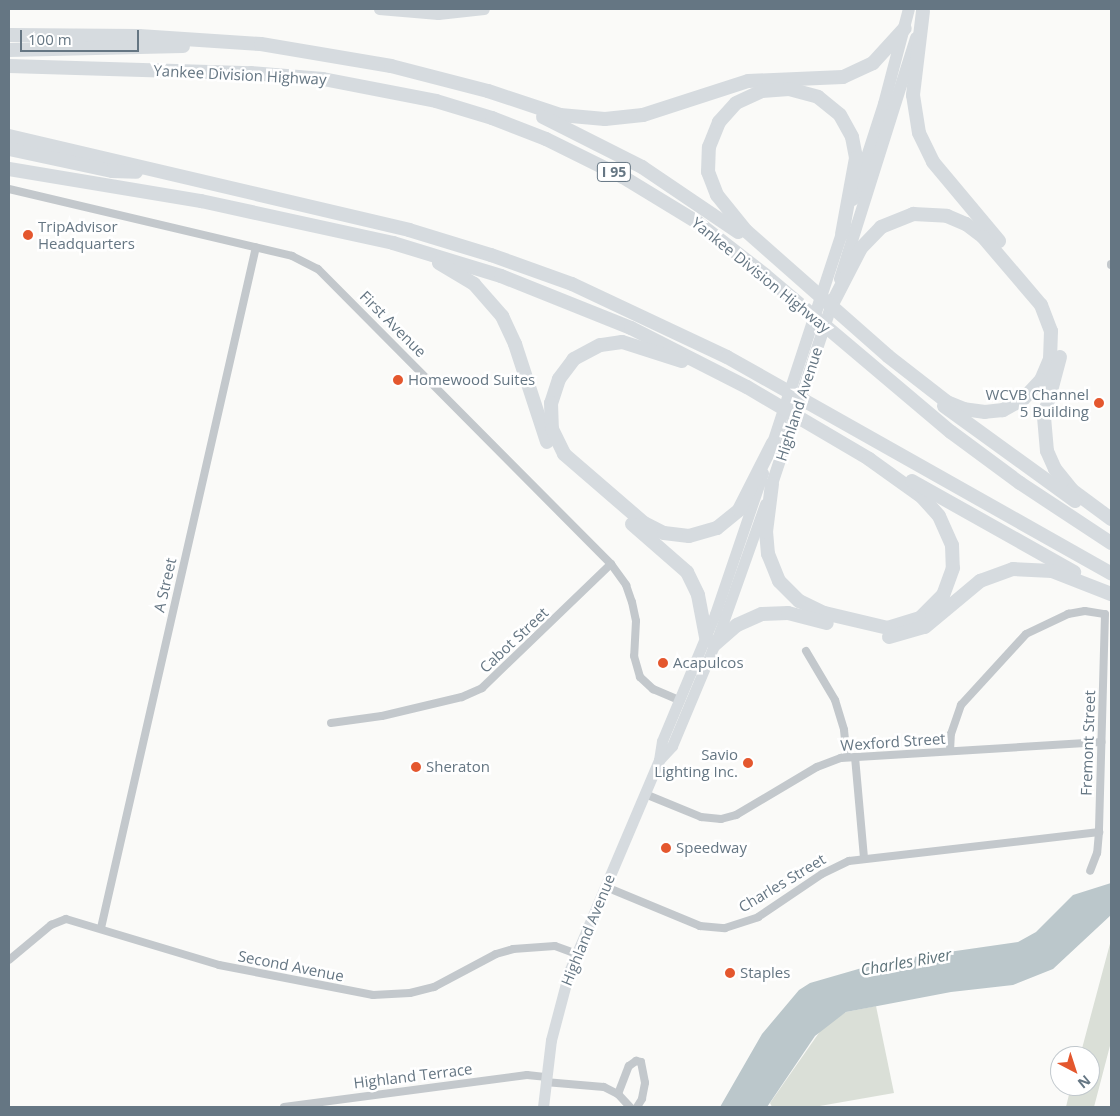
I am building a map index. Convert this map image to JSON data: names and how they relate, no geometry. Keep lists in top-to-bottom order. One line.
{"streets":{"highway":["Yankee Division Highway","I 95"],"main road":["Highland Avenue"],"street":["First Avenue","A Street","Cabot Street","Wexford Street","Fremont Street","Charles Street","Second Avenue","Highland Terrace"]},"crossings":[["First Avenue","Highland Avenue"],["First Avenue","A Street"],["First Avenue","Cabot Street"],["Highland Avenue","Wexford Street"],["Highland Avenue","Charles Street"],["Highland Avenue","Second Avenue"],["Highland Avenue","Highland Terrace"],["A Street","Second Avenue"],["Wexford Street","Fremont Street"],["Fremont Street","Charles Street"]],"water":["Charles River"],"places":["TripAdvisor Headquarters","Homewood Suites","WCVB Channel 5 Building","Acapulcos","Savio Lighting Inc.","Sheraton","Speedway","Staples"],"scale_bar":"100 m","north":"bottom right"}
